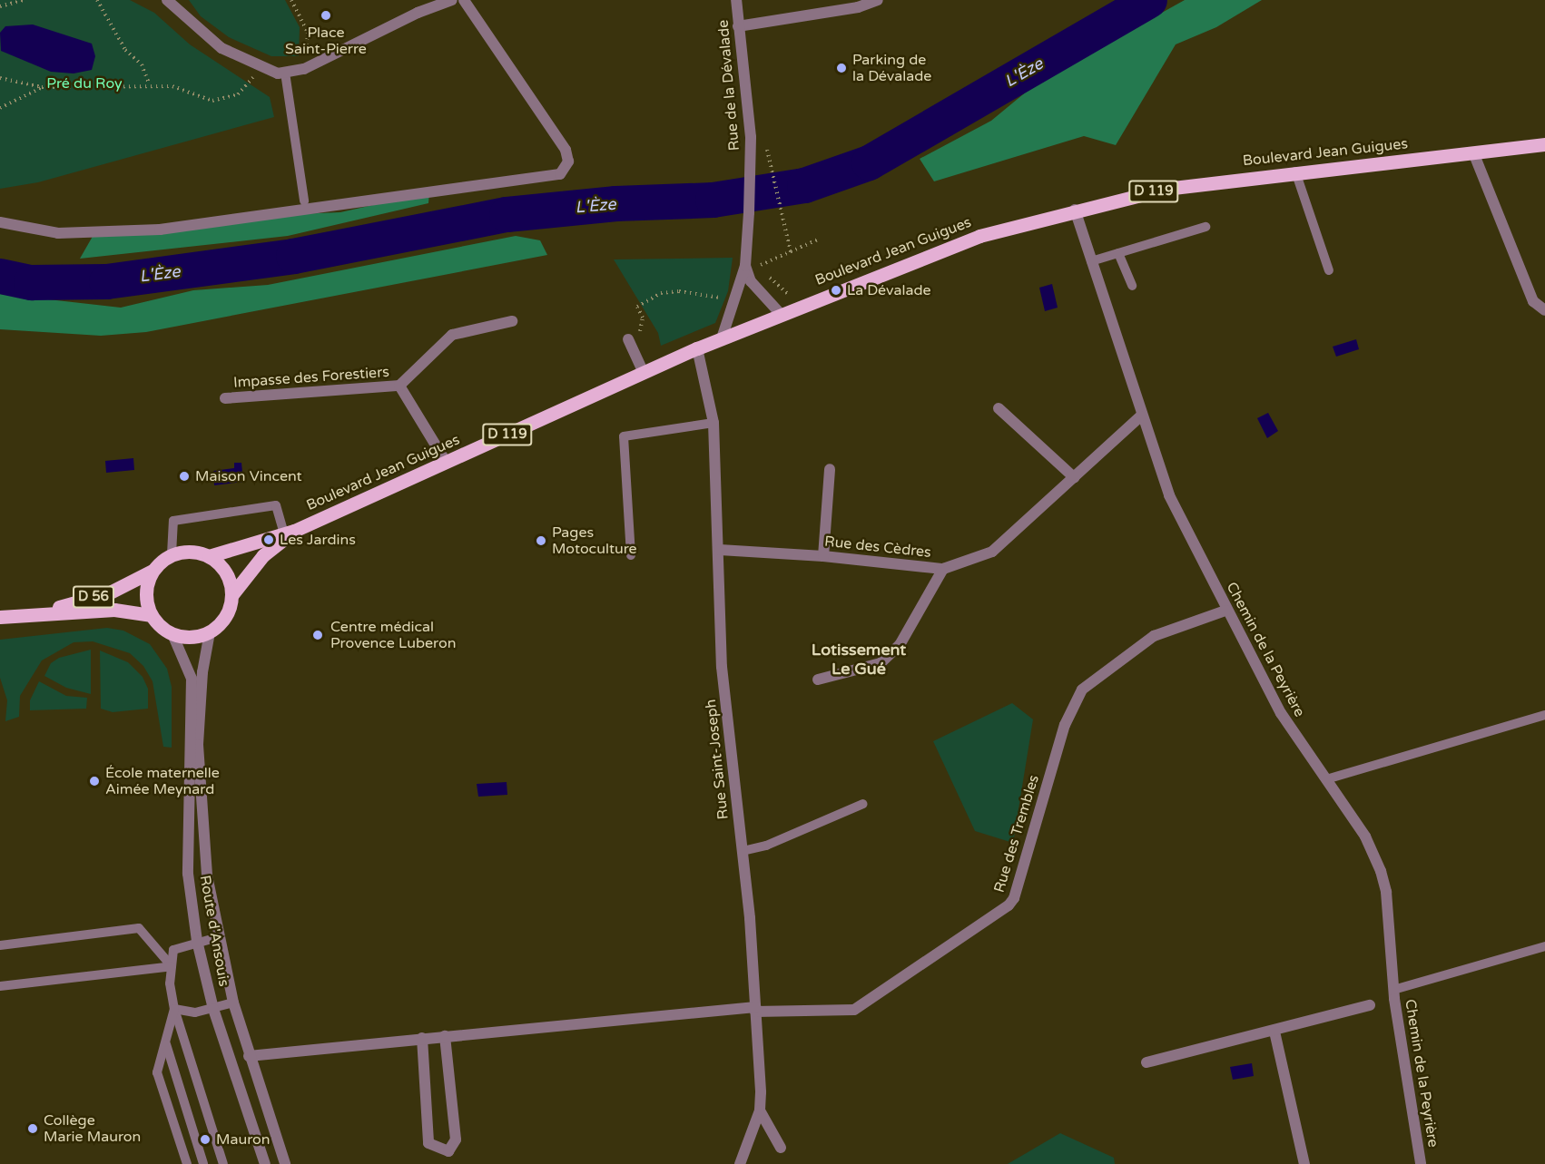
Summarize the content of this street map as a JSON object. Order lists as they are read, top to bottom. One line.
{"streets":{"main road":["Boulevard Jean Guigues","D 119","D 56"],"street":["Rue de la Dévalade","Impasse des Forestiers","Rue des Cèdres","Chemin de la Peyrière","Rue Saint-Joseph","Rue des Trembles","Route d'Ansouis"]},"crossings":[["Rue de la Dévalade","Boulevard Jean Guigues"],["Boulevard Jean Guigues","Impasse des Forestiers"],["Boulevard Jean Guigues","D 56"],["Boulevard Jean Guigues","Chemin de la Peyrière"],["Boulevard Jean Guigues","Rue Saint-Joseph"],["Boulevard Jean Guigues","Route d'Ansouis"],["Rue des Cèdres","Chemin de la Peyrière"],["Rue des Cèdres","Rue Saint-Joseph"],["D 56","Route d'Ansouis"],["Chemin de la Peyrière","Rue des Trembles"],["Rue Saint-Joseph","Rue des Trembles"],["Rue des Trembles","Route d'Ansouis"]],"districts":["Lotissement Le Gué"],"water":["L'Èze"],"parks":["Pré du Roy"],"places":["Place Saint-Pierre","Parking de la Dévalade","La Dévalade","Maison Vincent","Les Jardins","Pages Motoculture","Centre médical Provence Luberon","École maternelle Aimée Meynard","Collège Marie Mauron","Mauron"]}
